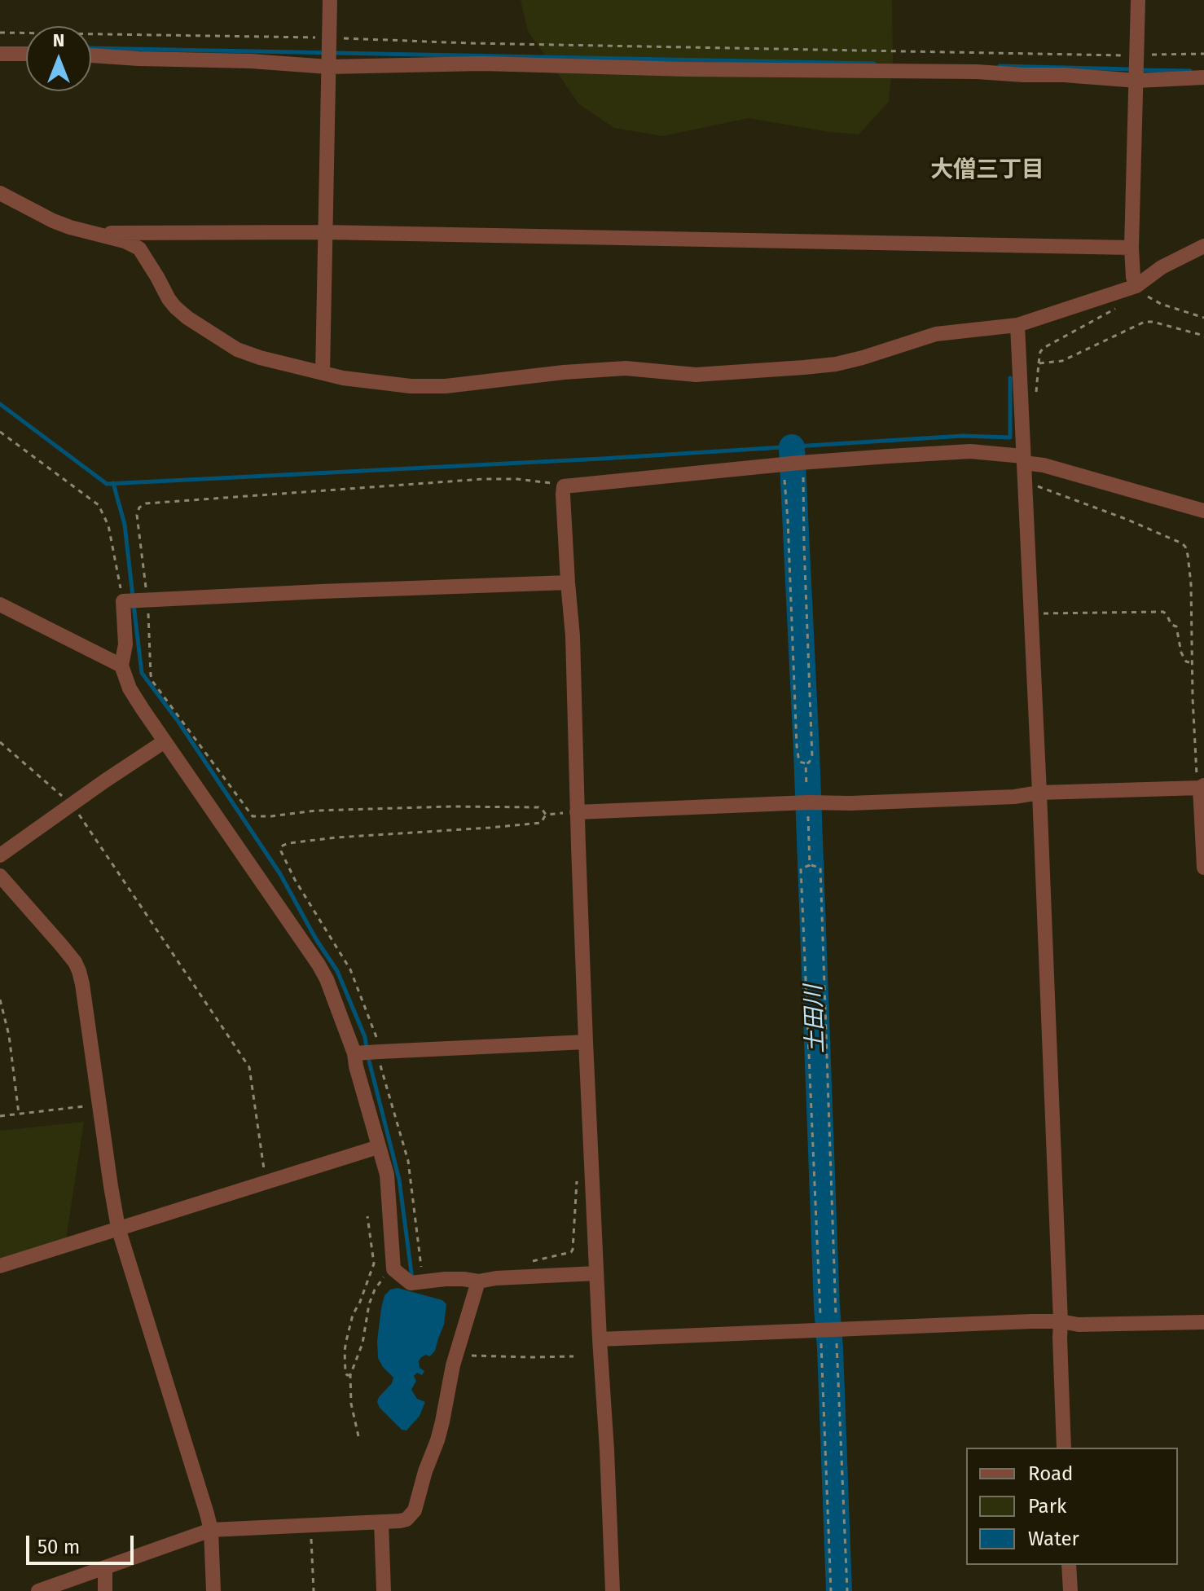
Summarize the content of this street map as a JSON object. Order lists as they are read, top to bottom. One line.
{"districts":["大僧三丁目"],"water":["土田川"],"legend":["Road","Park","Water"],"scale_bar":"50 m","north":"top"}
